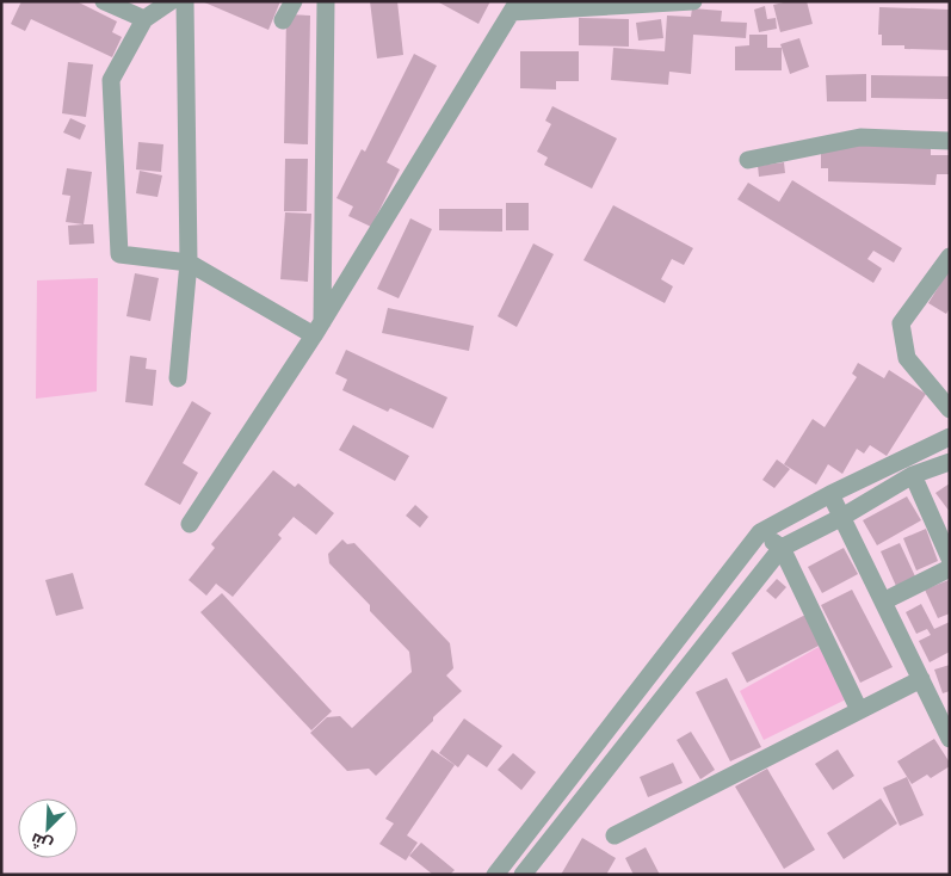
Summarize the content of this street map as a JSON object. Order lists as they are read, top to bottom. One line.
{"north":"bottom left"}
